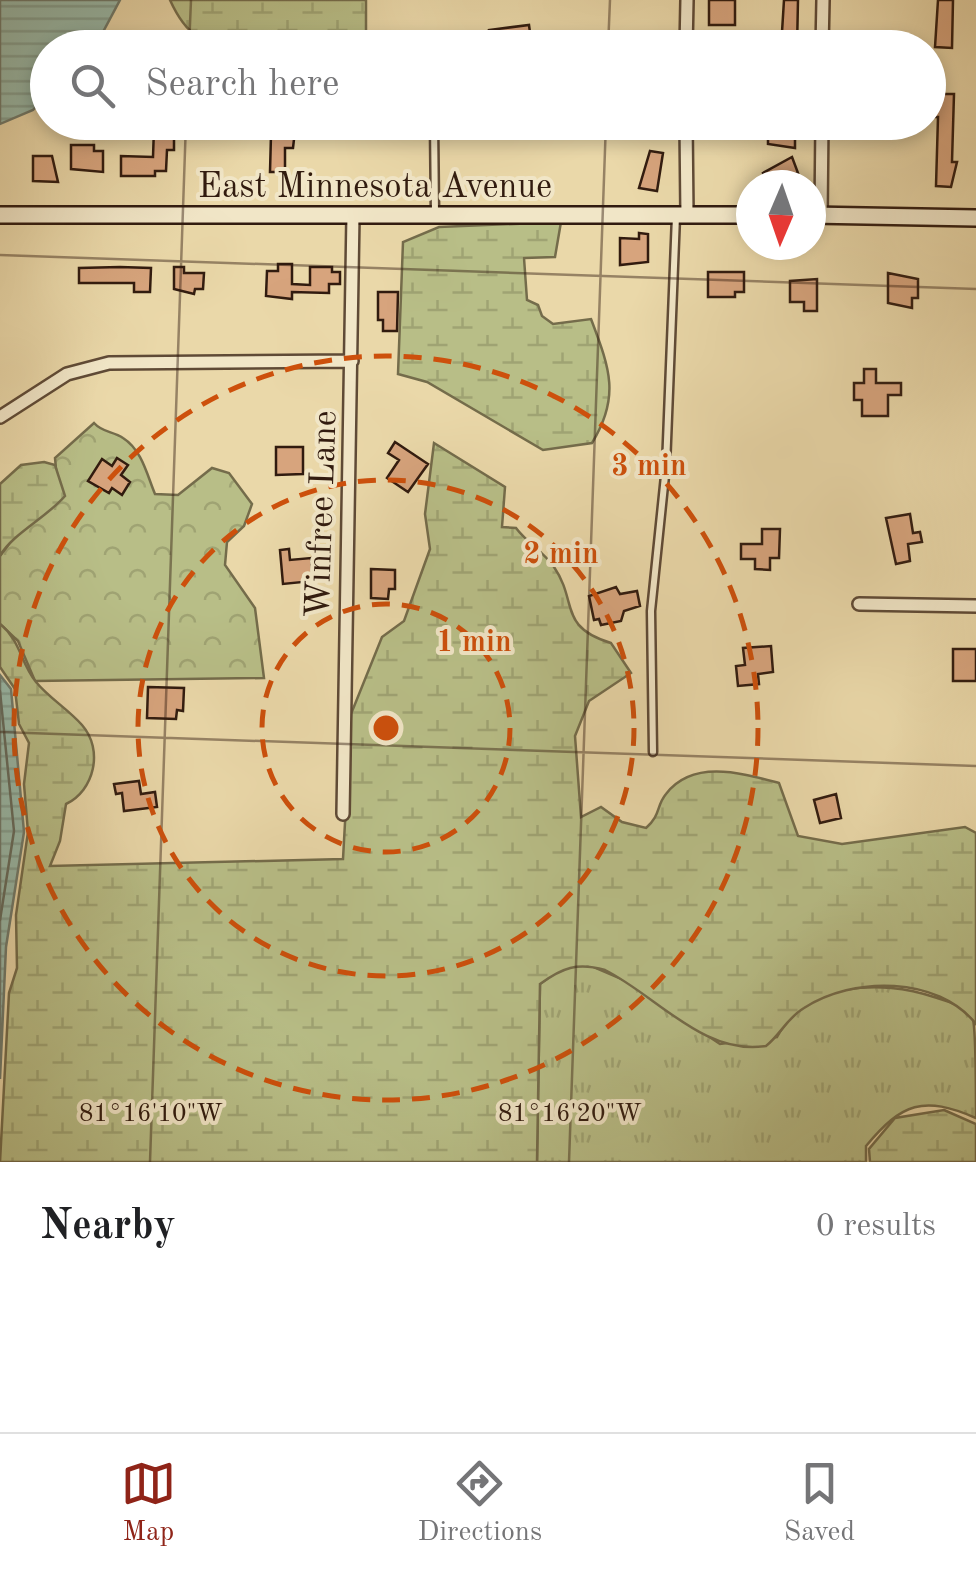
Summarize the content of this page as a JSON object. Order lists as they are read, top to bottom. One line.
{"streets":{"street":["East Minnesota Avenue","Winfree Lane"]},"crossings":[["East Minnesota Avenue","Winfree Lane"]],"north":"bottom","page":{"search":"Search here","heading":["Nearby","0 results"],"nav":["Map","Directions","Saved"]},"coordinates":["81°16'10\"W","81°16'20\"W"],"rings":["3 min","2 min","1 min"]}
